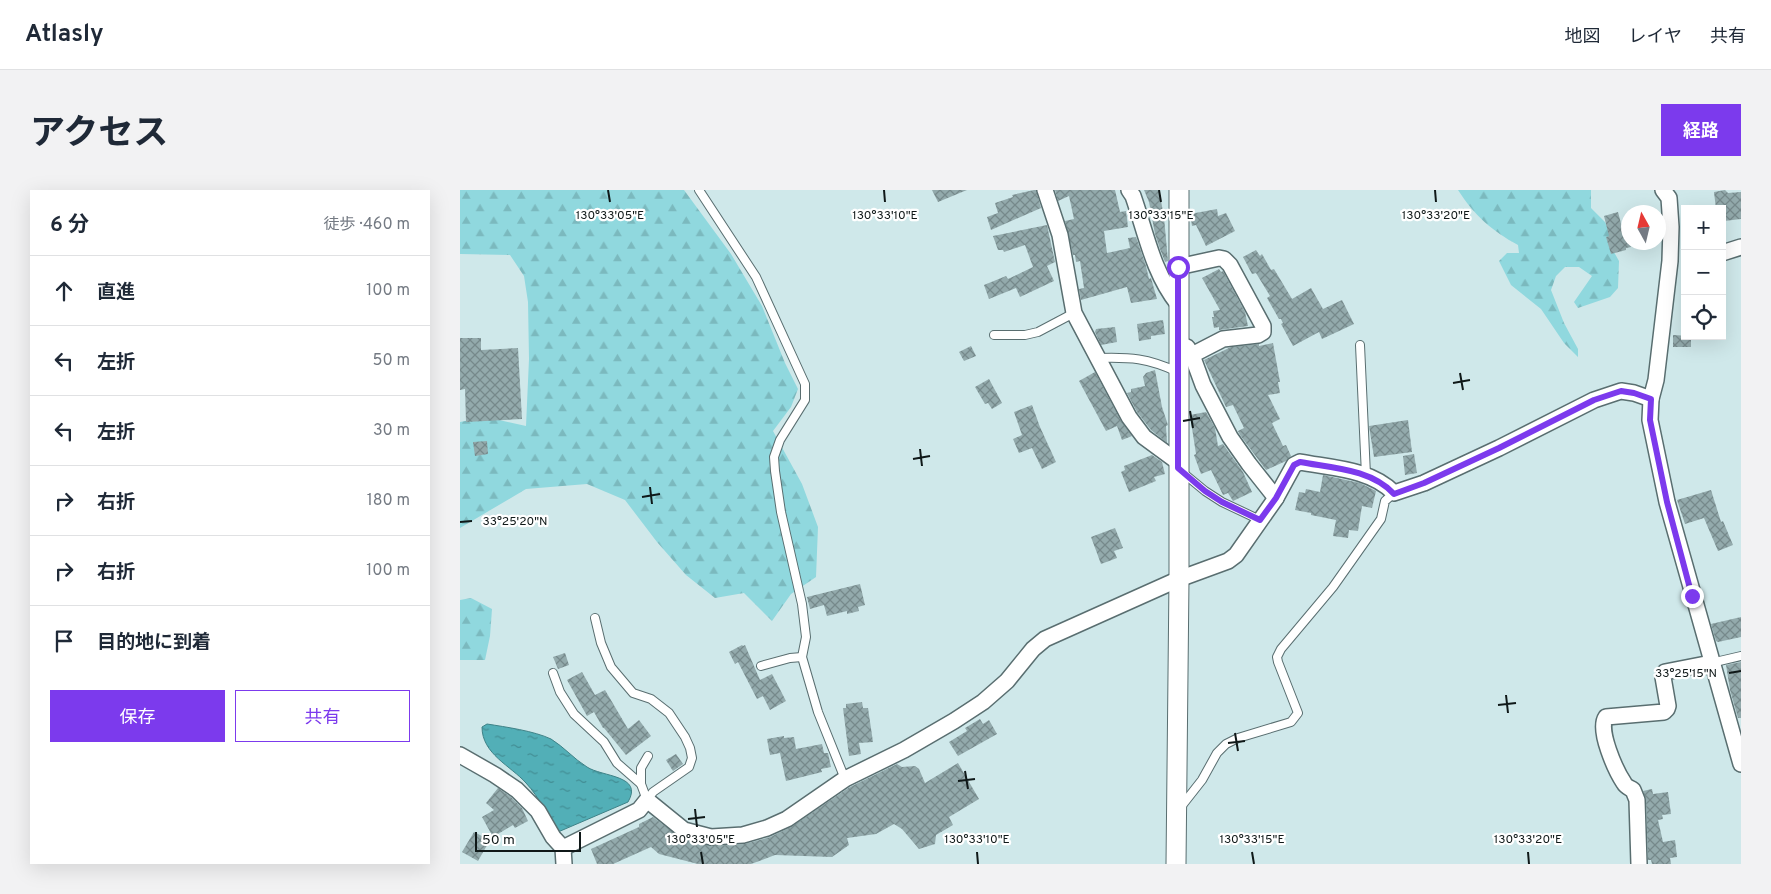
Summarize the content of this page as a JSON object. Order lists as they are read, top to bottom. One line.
{"scale_bar":"50 m","north":"top","page":{"header":"Atlasly","nav":["地図","レイヤ","共有"],"title":"アクセス","buttons":["経路",["保存","共有"]],"heading":["6 分","徒歩 · 460 m"],"map_buttons":["+","−"],"list":[["直進","100 m"],["左折","50 m"],["左折","30 m"],["右折","180 m"],["右折","100 m"],"目的地に到着"],"scale":"50 m"},"coordinates":["130°33'05\"E","130°33'10\"E","130°33'15\"E","130°33'20\"E","33°25'20\"N","33°25'15\"N"]}
